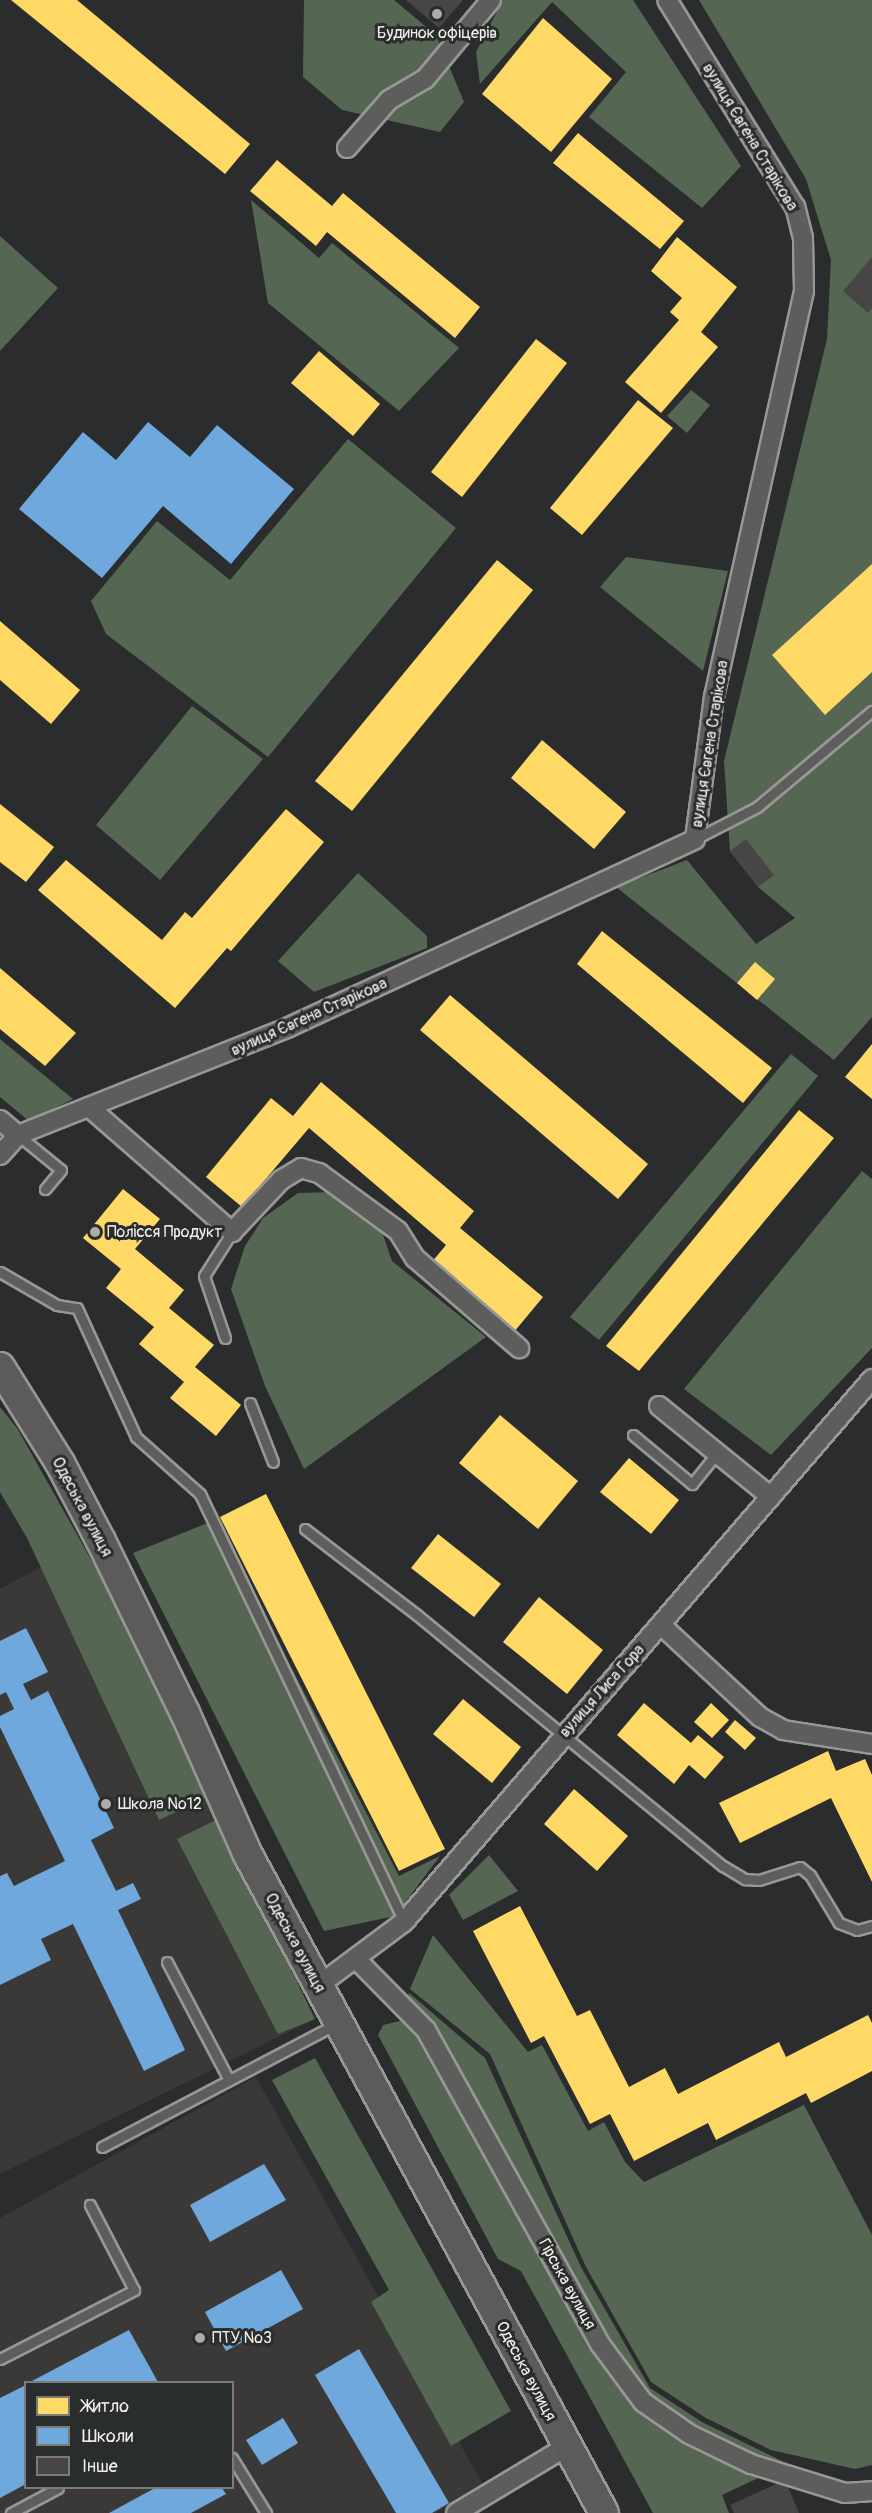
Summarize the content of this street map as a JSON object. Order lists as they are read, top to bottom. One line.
{"streets":{"main road":["Одеська вулиця"],"street":["вулиця Євгена Старікова","вулиця Лиса Гора","Гірська вулиця"]},"crossings":[["Одеська вулиця","вулиця Лиса Гора"],["вулиця Лиса Гора","Гірська вулиця"]],"places":["Будинок офіцерів","Полісся Продукт","Школа №12","ПТУ №3"],"legend":["Житло","Школи","Інше"]}
